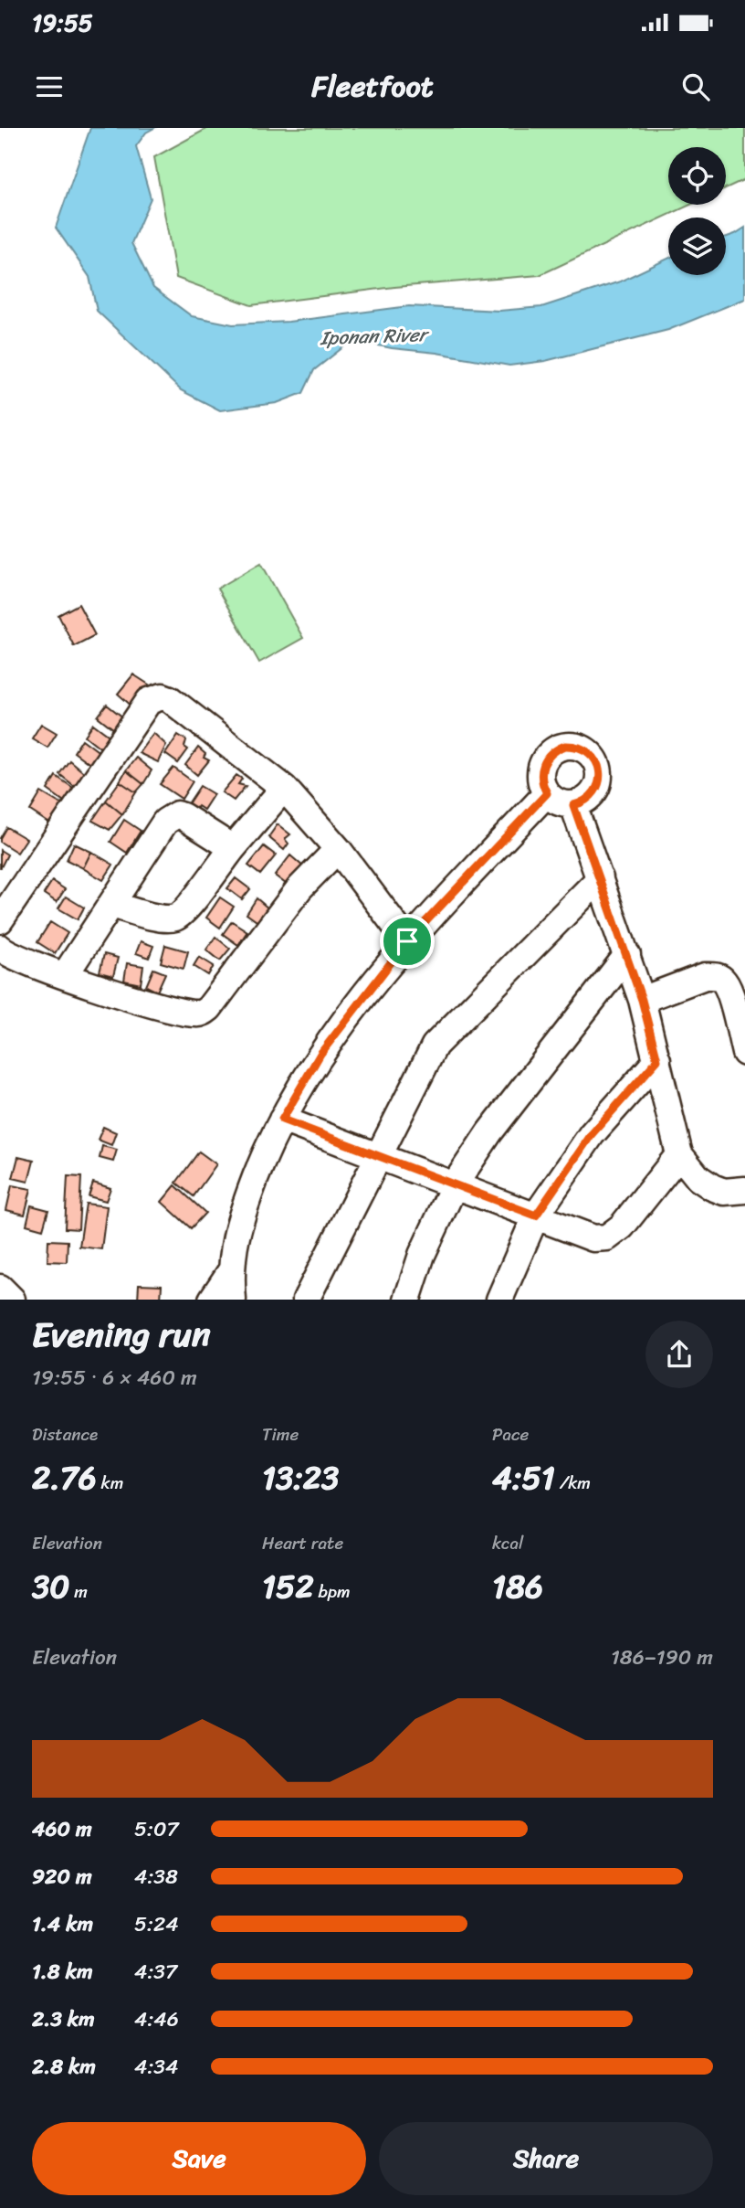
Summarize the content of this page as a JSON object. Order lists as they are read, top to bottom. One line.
{"water":["Iponan River"],"page":{"status":"19:55","header":"Fleetfoot","heading":["Evening run","19:55 · 6 × 460 m"],"stats":[["Distance","2.76 km"],["Time","13:23"],["Pace","4:51 /km"],["Elevation","30 m"],["Heart rate","152 bpm"],["kcal","186"]],"chart":["Elevation","186–190 m"],"list":[{"name":"460 m","note":"5:07"},{"name":"920 m","note":"4:38"},{"name":"1.4 km","note":"5:24"},{"name":"1.8 km","note":"4:37"},{"name":"2.3 km","note":"4:46"},{"name":"2.8 km","note":"4:34"}],"buttons":["Save","Share"]}}
